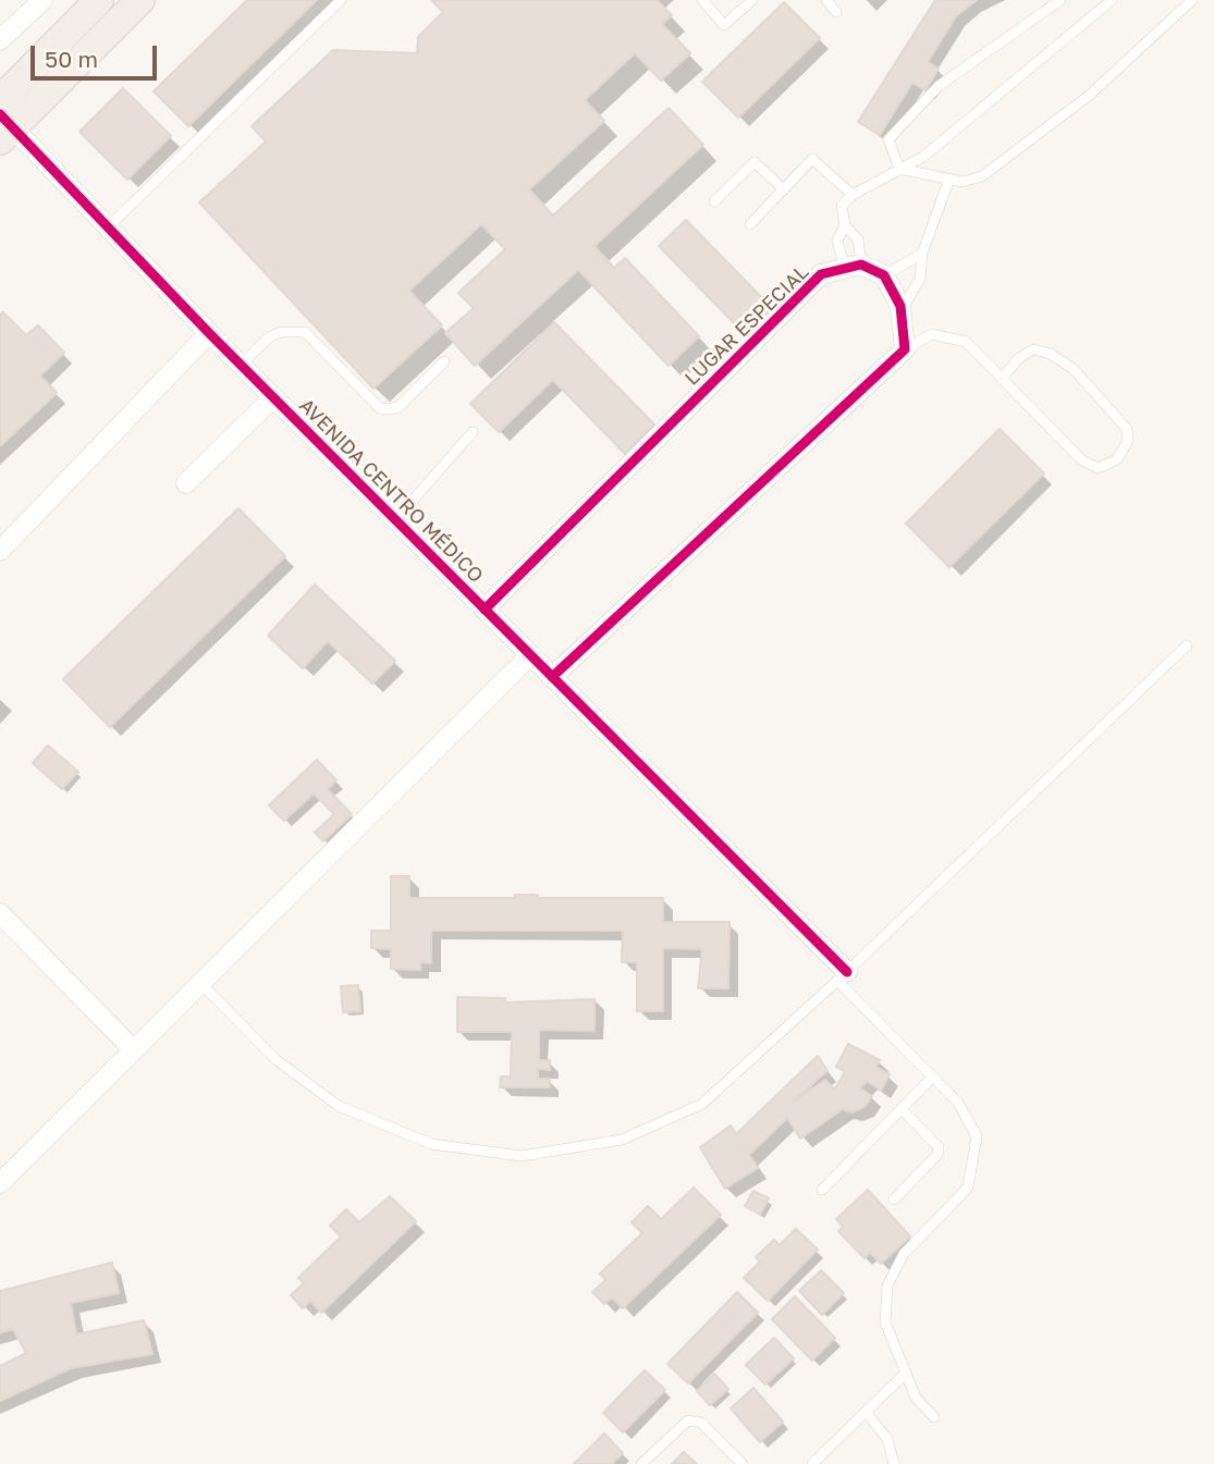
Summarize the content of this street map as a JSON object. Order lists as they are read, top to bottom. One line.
{"streets":{"street":["LUGAR ESPECIAL","AVENIDA CENTRO MÉDICO"]},"crossings":[["LUGAR ESPECIAL","AVENIDA CENTRO MÉDICO"]],"scale_bar":"50 m"}
